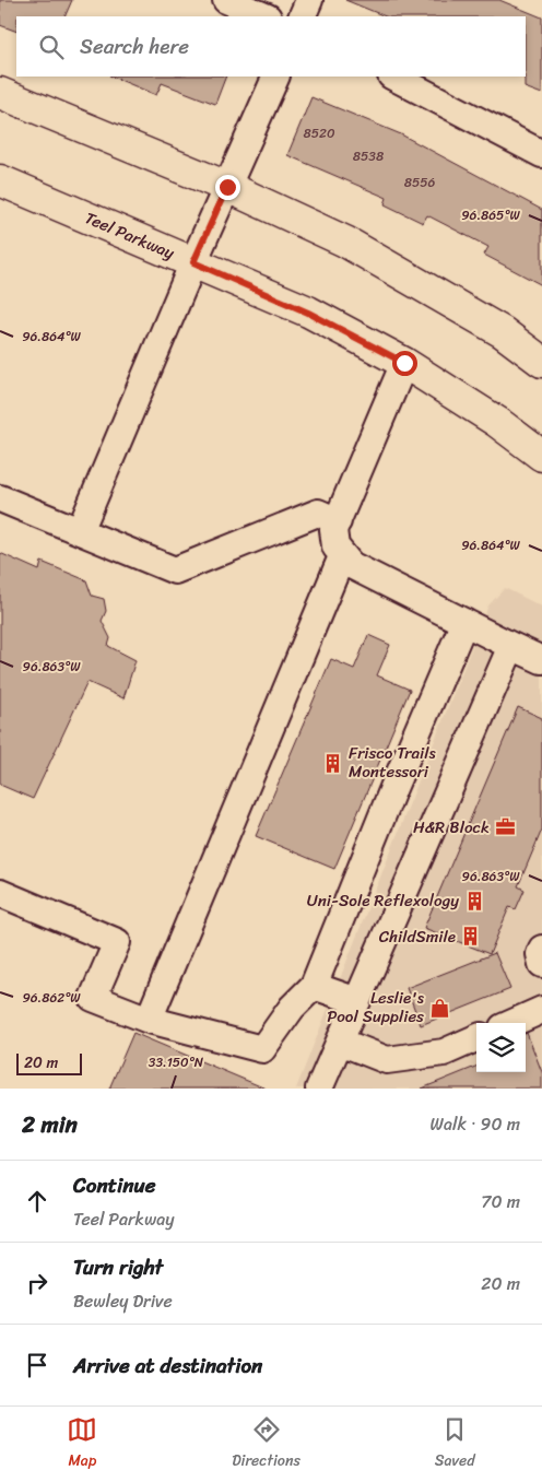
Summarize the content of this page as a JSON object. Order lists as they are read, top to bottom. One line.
{"streets":{"main road":["Teel Parkway"]},"places":{"building":["Frisco Trails Montessori","Uni-Sole Reflexology","ChildSmile"],"office":["H&R Block"],"shop":["Leslie's Pool Supplies"]},"house_numbers":["8520","8538","8556"],"scale_bar":"20 m","page":{"search":"Search here","scale":"20 m","heading":["2 min","Walk · 90 m"],"list":[["Continue","Teel Parkway","70 m"],["Turn right","Bewley Drive","20 m"],"Arrive at destination"],"nav":["Map","Directions","Saved"]},"coordinates":["96.865°W","96.864°W","96.863°W","96.862°W","33.150°N"]}
